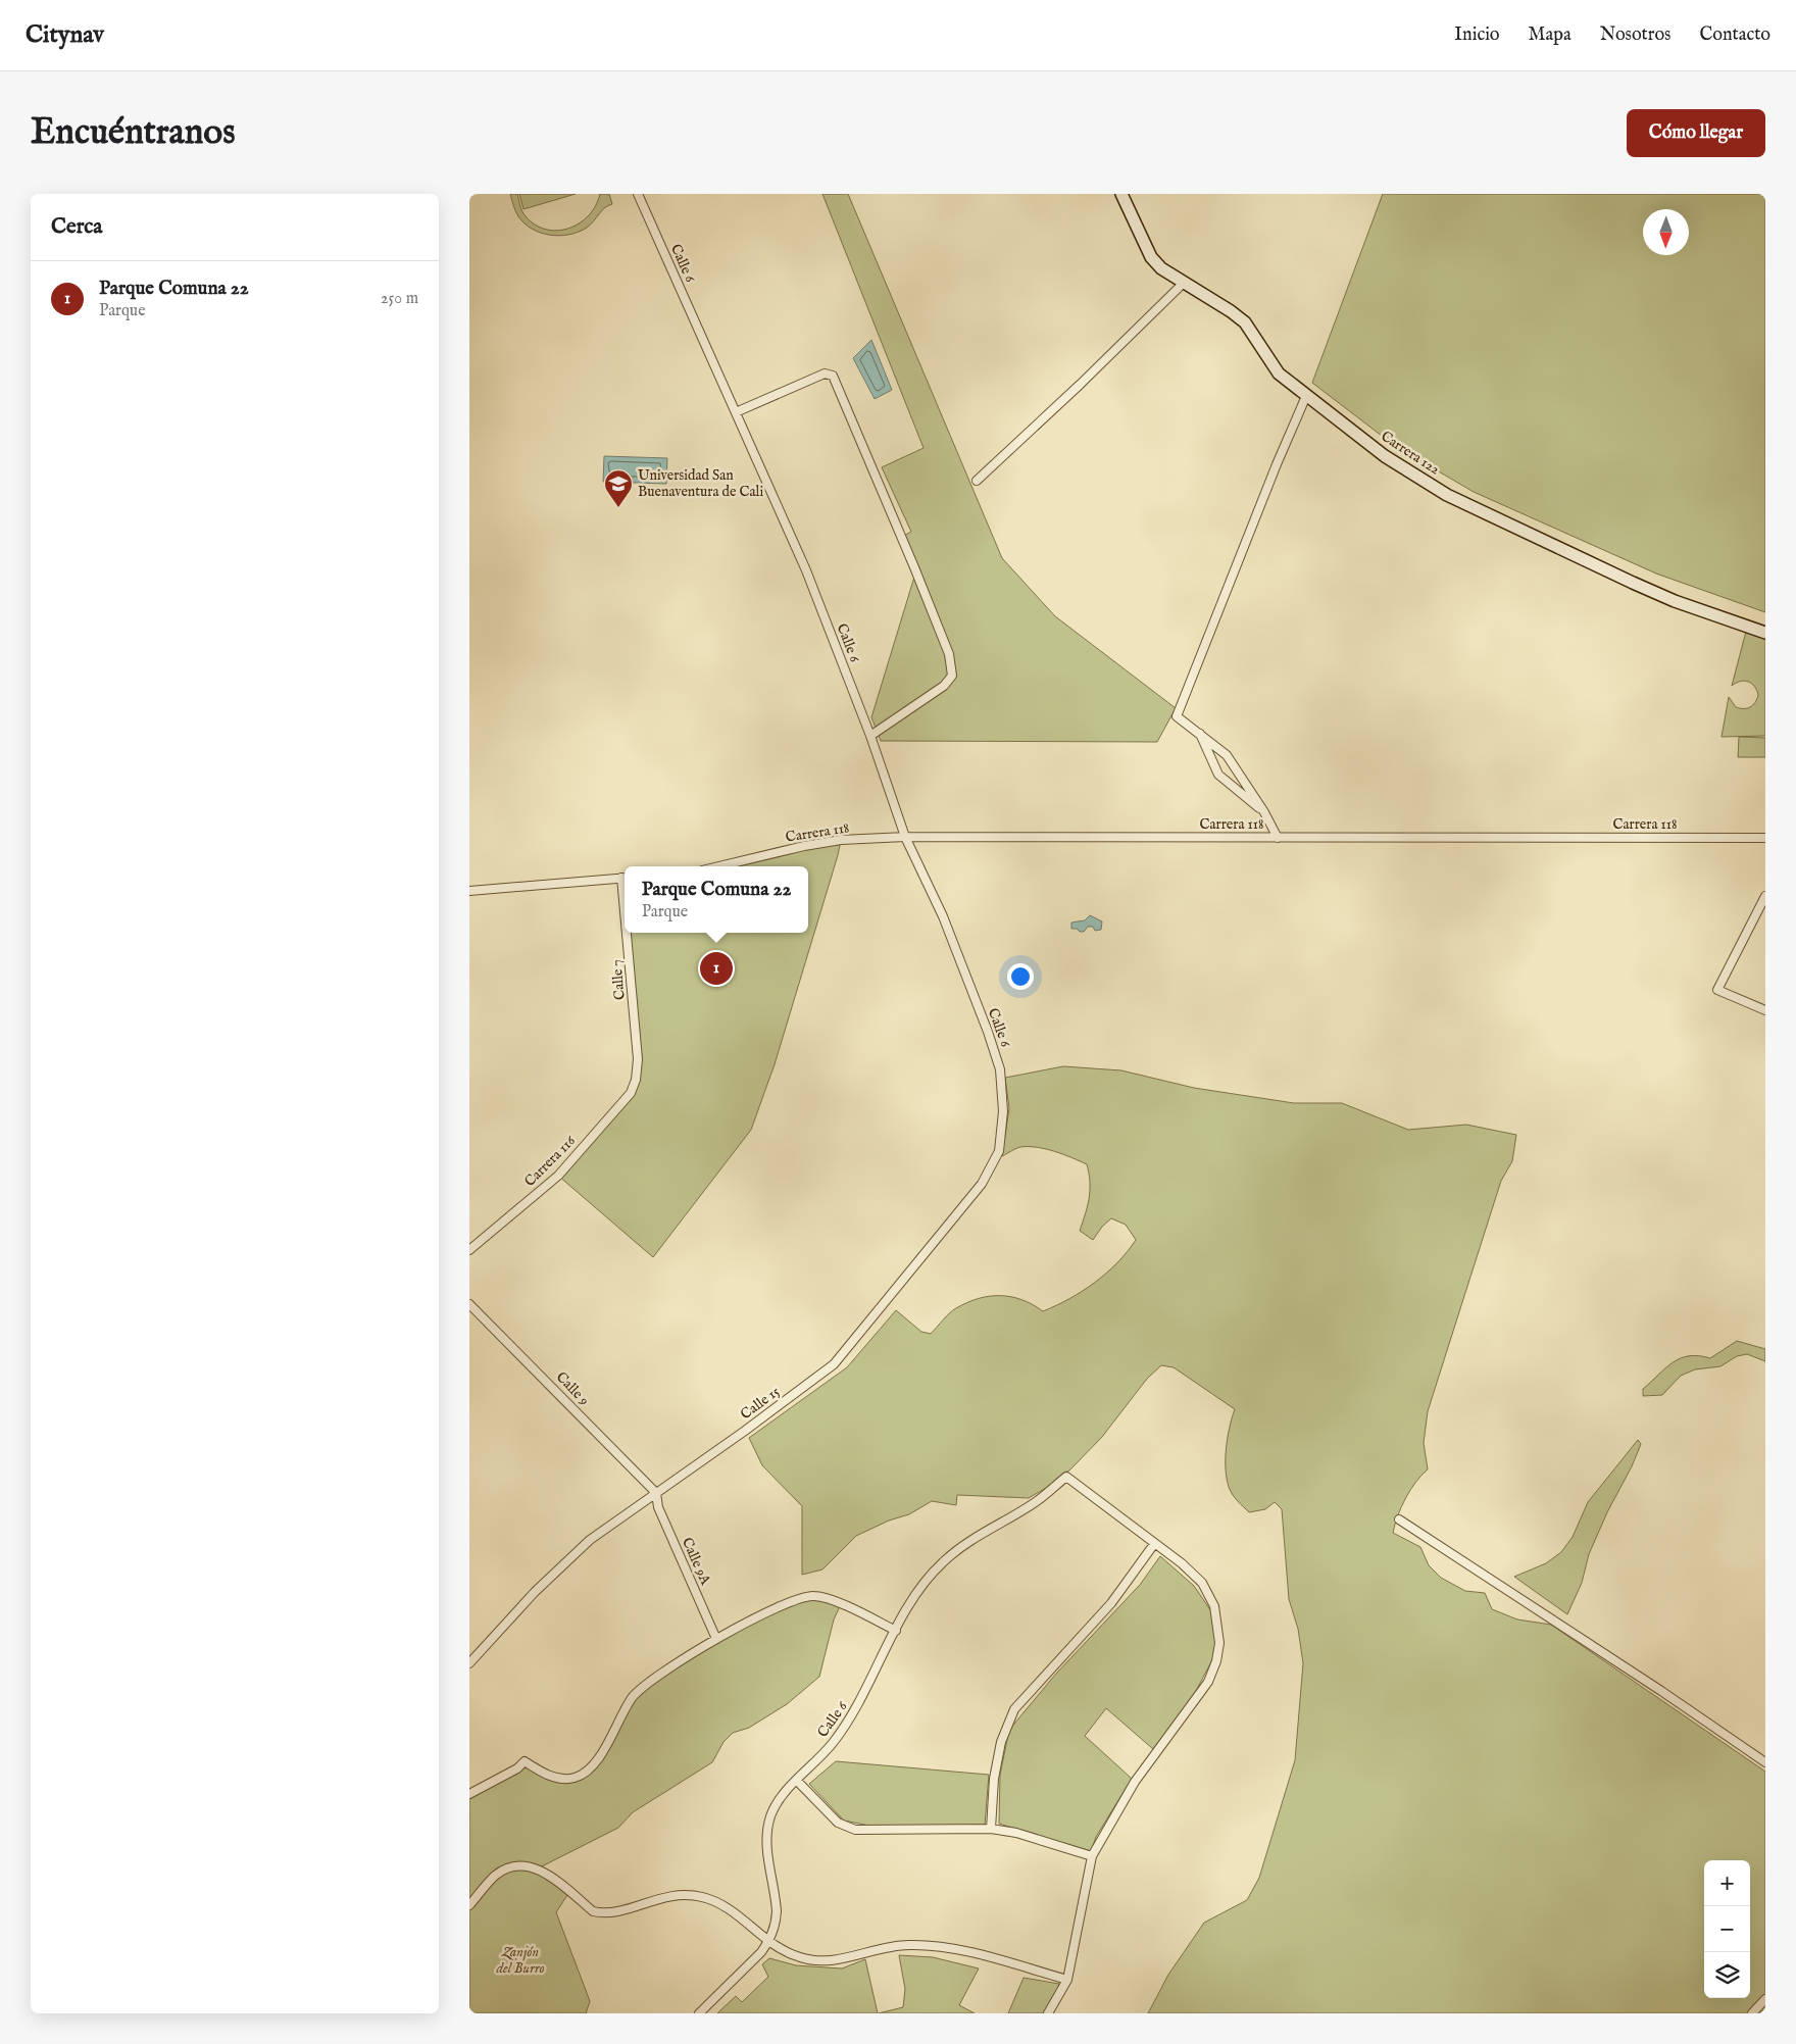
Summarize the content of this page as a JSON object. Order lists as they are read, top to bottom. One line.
{"streets":{"street":["Calle 6","Carrera 122","Carrera 118","Calle 7","Carrera 116","Calle 9","Calle 15","Calle 9A"]},"crossings":[["Calle 6","Carrera 118"],["Calle 6","Calle 15"],["Calle 7","Carrera 116"],["Calle 9","Calle 15"],["Calle 9","Calle 9A"],["Calle 15","Calle 9A"]],"parks":["Zanjón del Burro"],"places":{"school or university":["Universidad San Buenaventura de Cali"]},"north":"bottom","page":{"header":"Citynav","nav":["Inicio","Mapa","Nosotros","Contacto"],"buttons":"Cómo llegar","title":"Encuéntranos","heading":"Cerca","list":[{"mark":"1","name":"Parque Comuna 22","note":"Parque","value":"250 m"}],"popup":["Parque Comuna 22","Parque"],"pins":"1","map_buttons":["+","−"]}}
